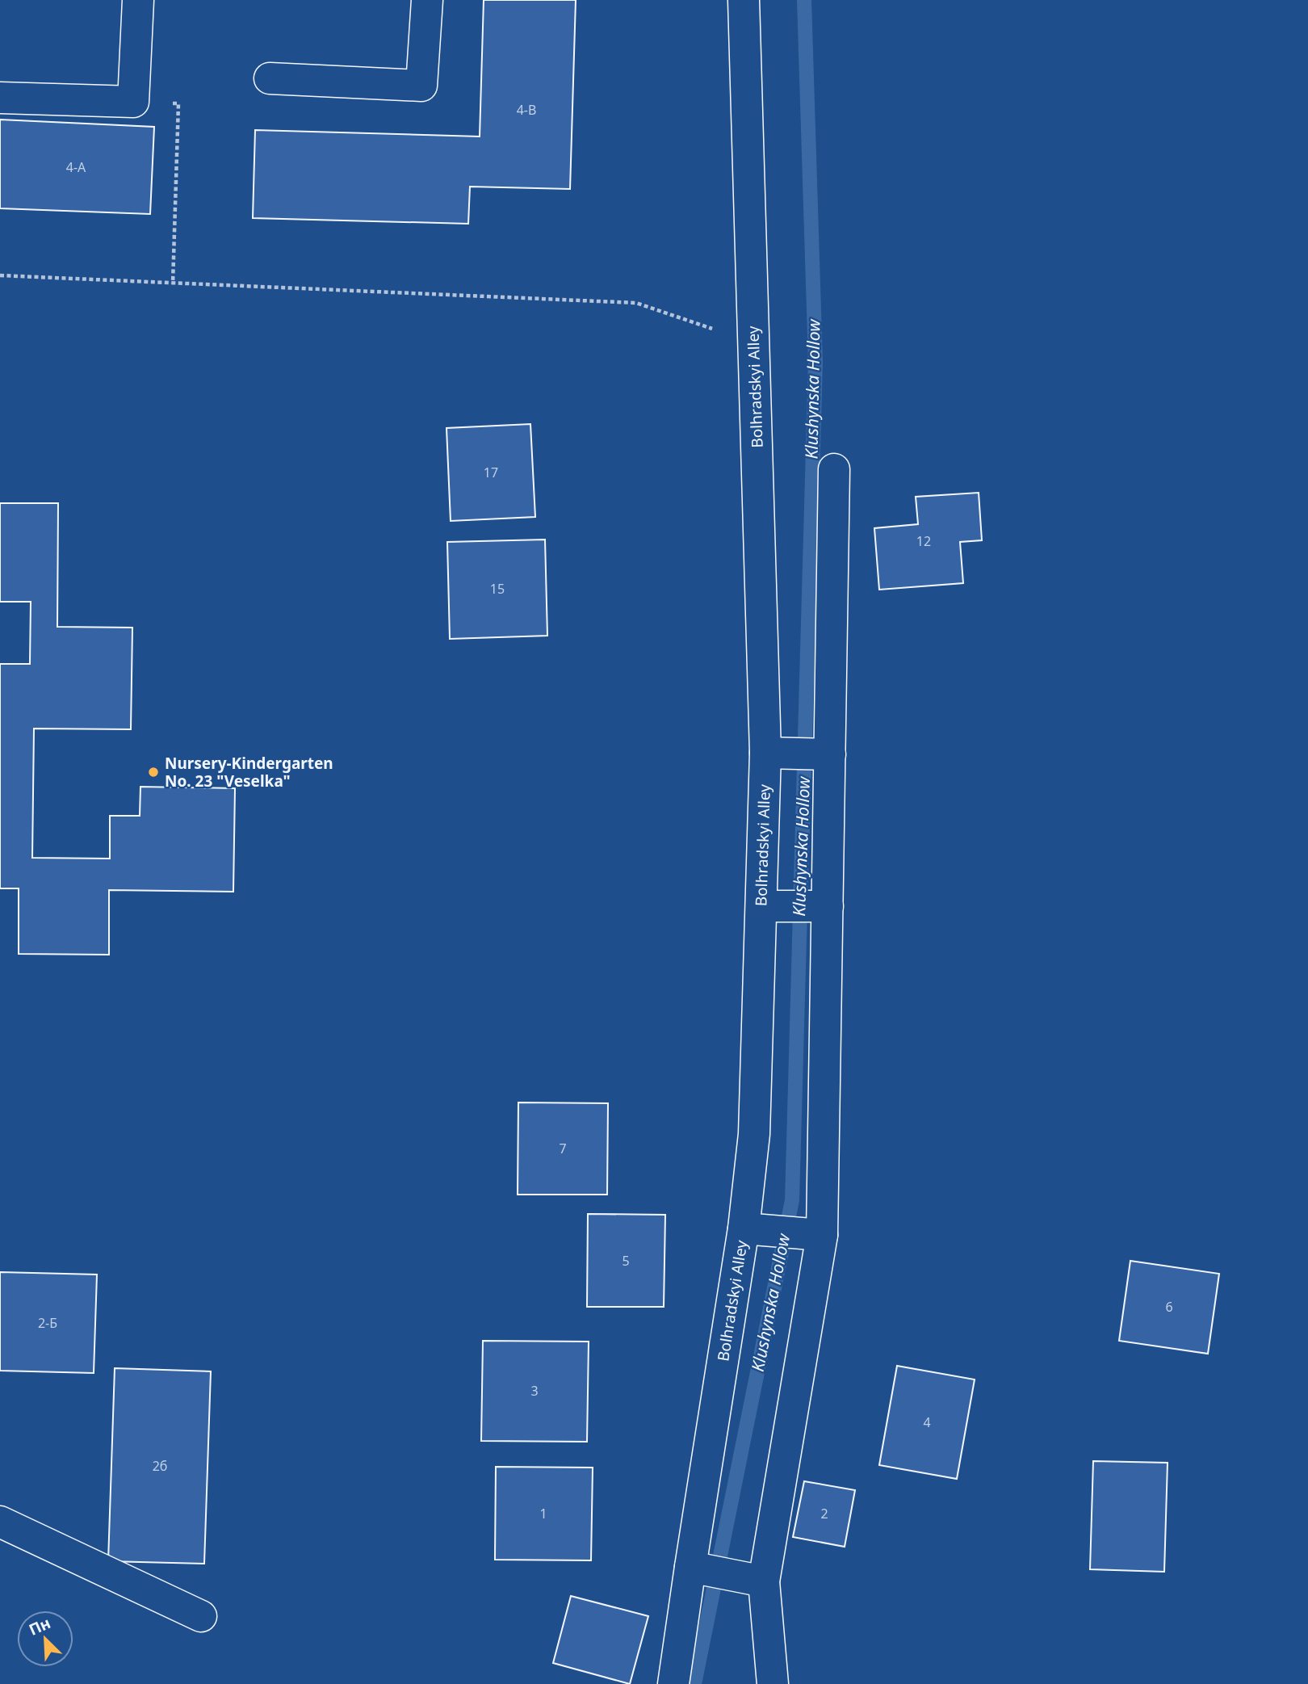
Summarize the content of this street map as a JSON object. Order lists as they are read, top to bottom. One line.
{"streets":{"street":["Bolhradskyi Alley"]},"water":["Klushynska Hollow"],"places":["Nursery-Kindergarten No. 23 \"Veselka\""],"house_numbers":["4-В","4-А","17","12","15","7","5","6","2-Б","3","4","2б","1","2"],"north":"top left"}
